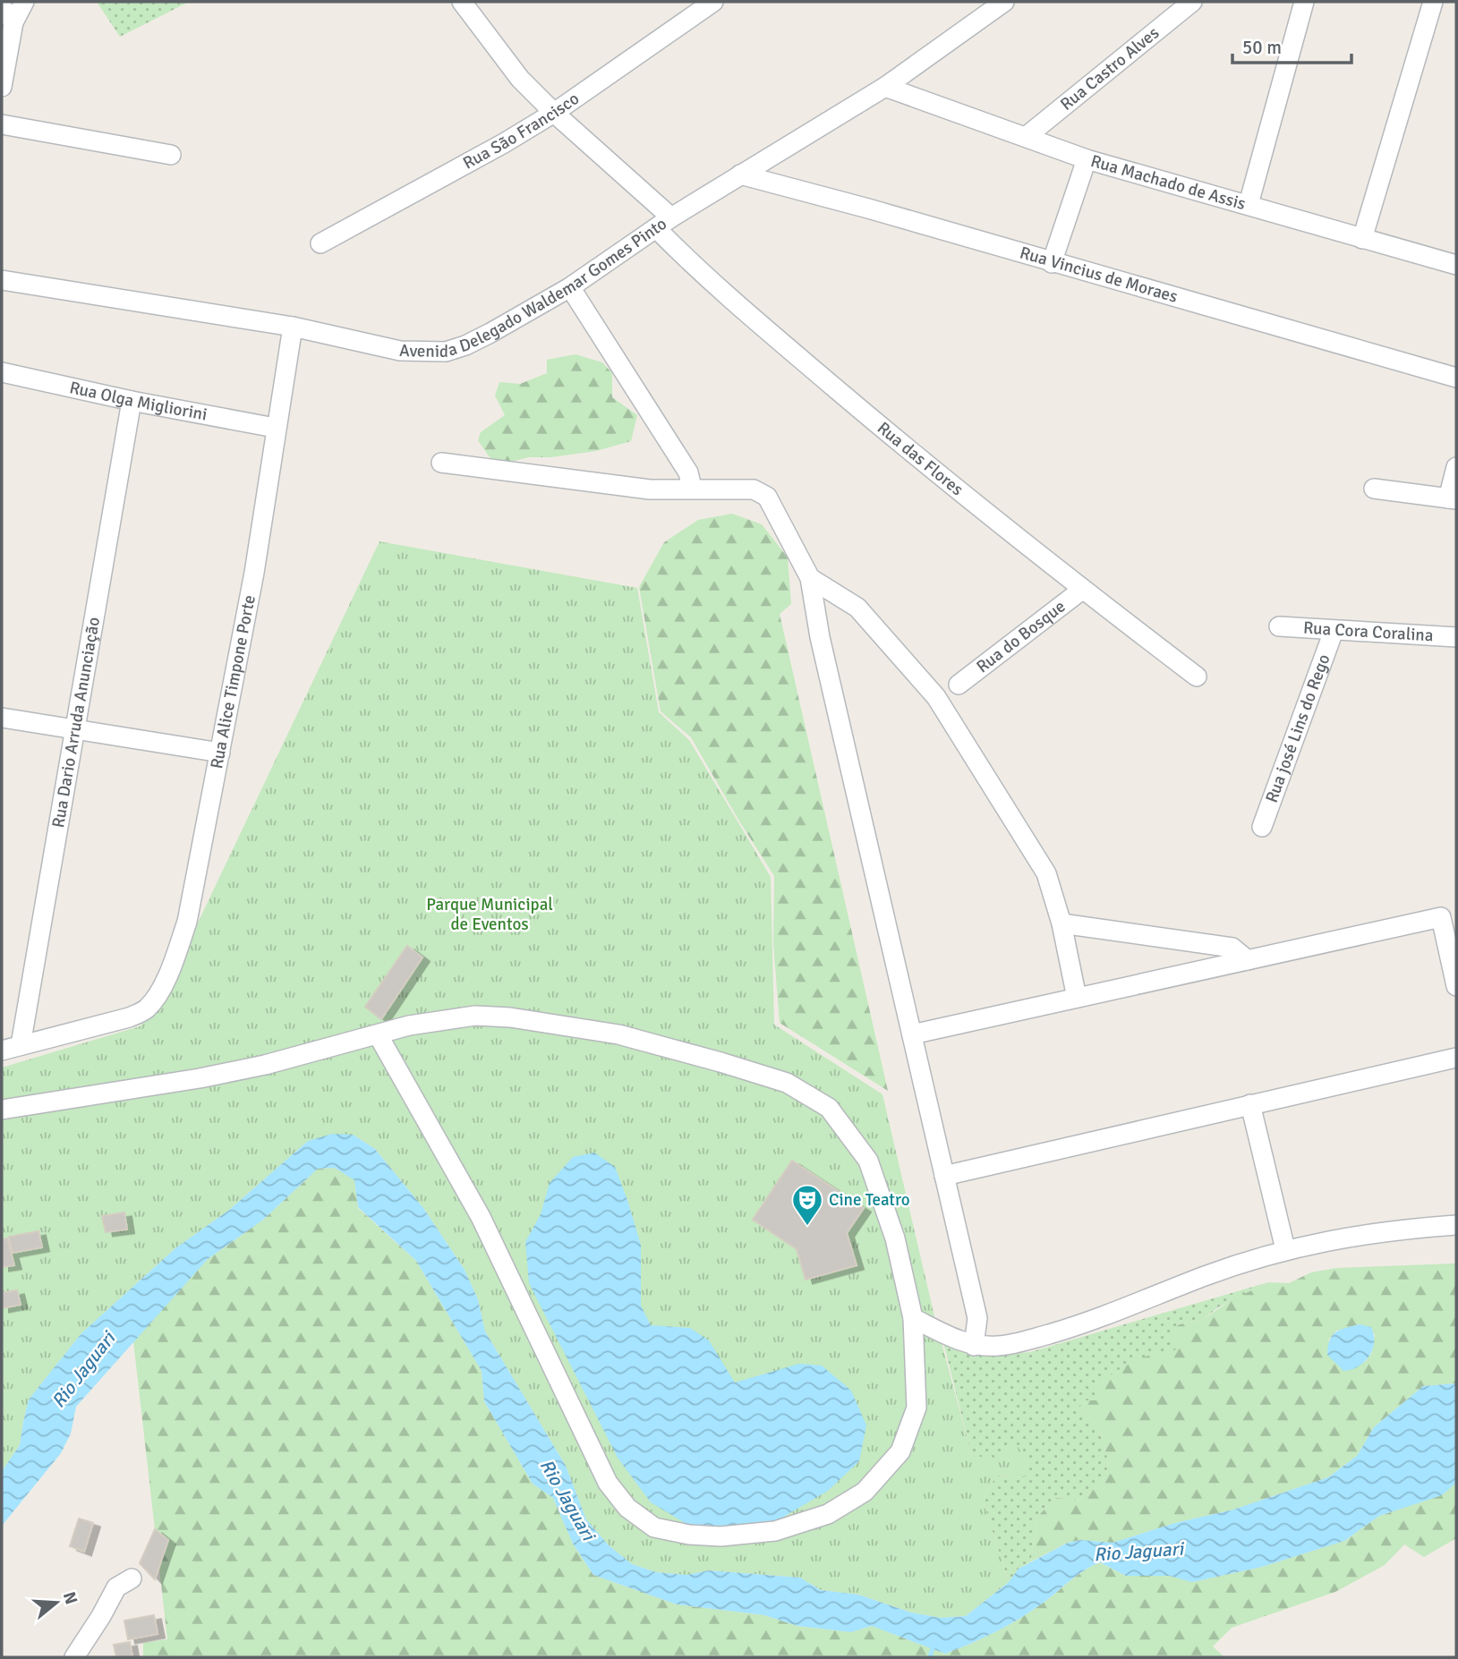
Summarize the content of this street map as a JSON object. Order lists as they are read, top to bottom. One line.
{"streets":{"street":["Rua Castro Alves","Rua São Francisco","Rua Machado de Assis","Rua Vincius de Moraes","Avenida Delegado Waldemar Gomes Pinto","Rua Olga Migliorini","Rua das Flores","Rua Cora Coralina","Rua do Bosque","Rua Alice Timpone Porte","Rua Dario Arruda Anunciação","Rua josé Lins do Rego"]},"crossings":[["Rua Castro Alves","Rua Machado de Assis"],["Rua São Francisco","Rua das Flores"],["Rua Machado de Assis","Avenida Delegado Waldemar Gomes Pinto"],["Rua Vincius de Moraes","Avenida Delegado Waldemar Gomes Pinto"],["Avenida Delegado Waldemar Gomes Pinto","Rua das Flores"],["Avenida Delegado Waldemar Gomes Pinto","Rua Alice Timpone Porte"],["Rua Olga Migliorini","Rua Alice Timpone Porte"],["Rua Olga Migliorini","Rua Dario Arruda Anunciação"],["Rua das Flores","Rua do Bosque"],["Rua Cora Coralina","Rua josé Lins do Rego"],["Rua Alice Timpone Porte","Rua Dario Arruda Anunciação"]],"water":["Rio Jaguari"],"parks":["Parque Municipal de Eventos"],"places":{"theatre":["Cine Teatro"]},"scale_bar":"50 m","north":"right"}
